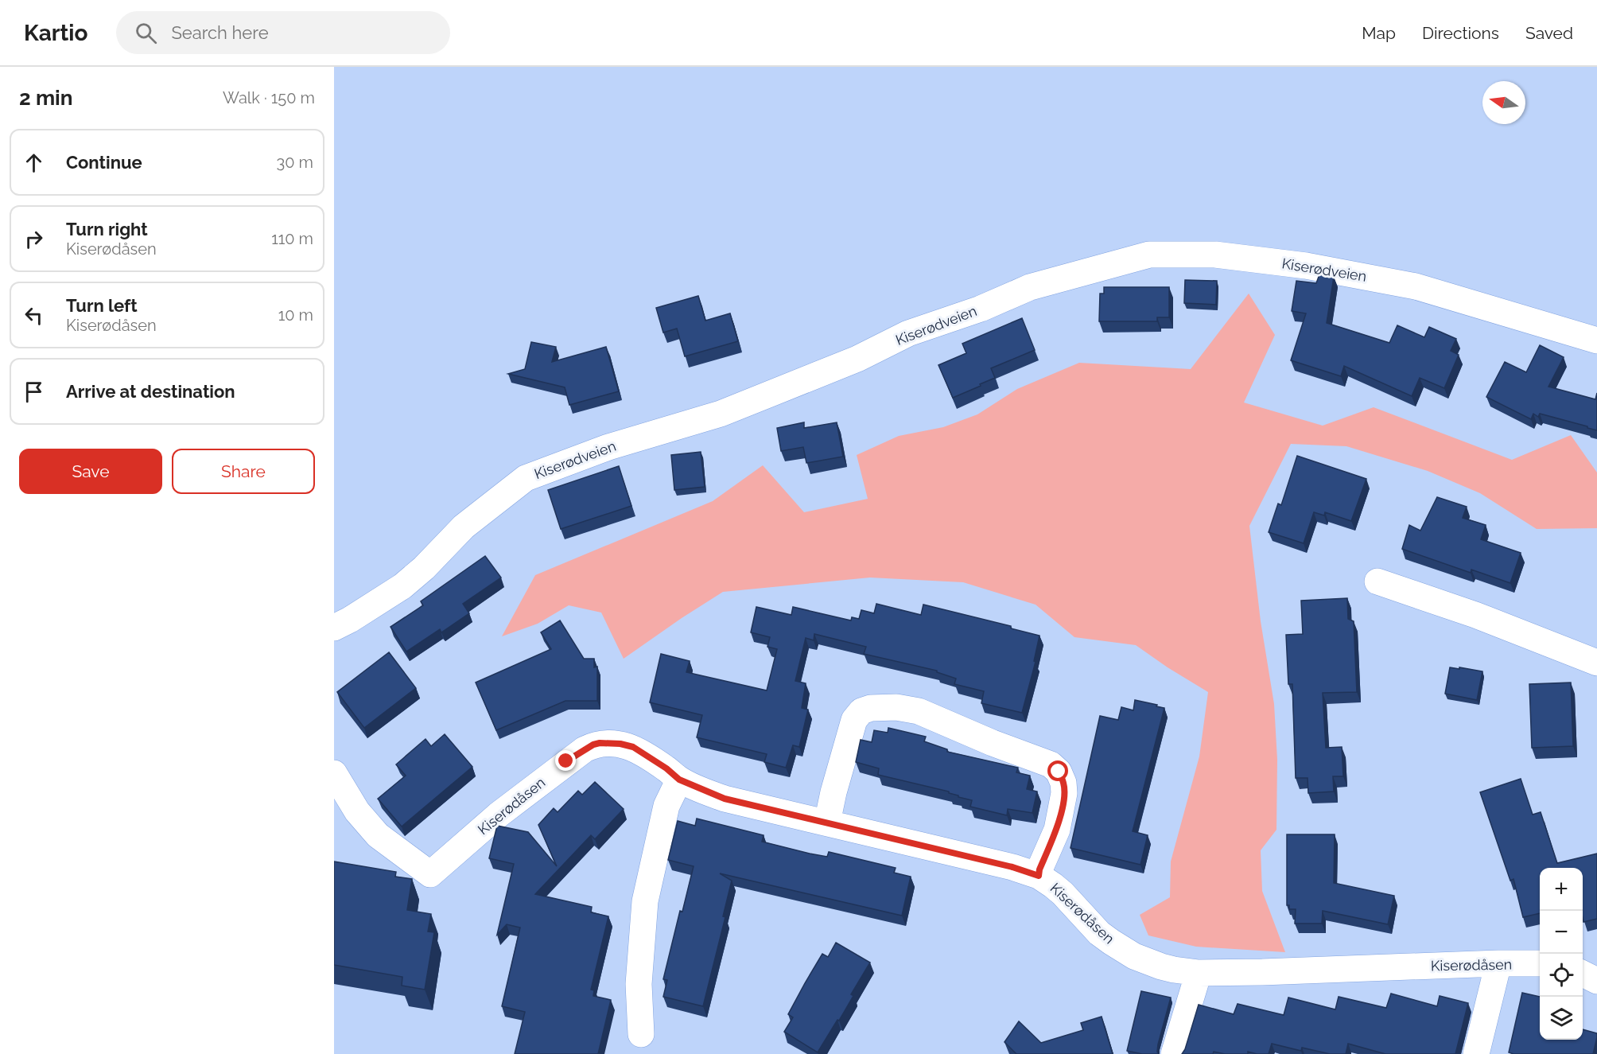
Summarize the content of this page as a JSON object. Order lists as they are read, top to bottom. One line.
{"streets":{"street":["Kiserødveien","Kiserødåsen"]},"north":"left","page":{"header":"Kartio","search":"Search here","nav":["Map","Directions","Saved"],"heading":["2 min","Walk · 150 m"],"list":[["Continue","30 m"],["Turn right","Kiserødåsen","110 m"],["Turn left","Kiserødåsen","10 m"],"Arrive at destination"],"buttons":["Save","Share"],"map_buttons":["+","−"]}}
